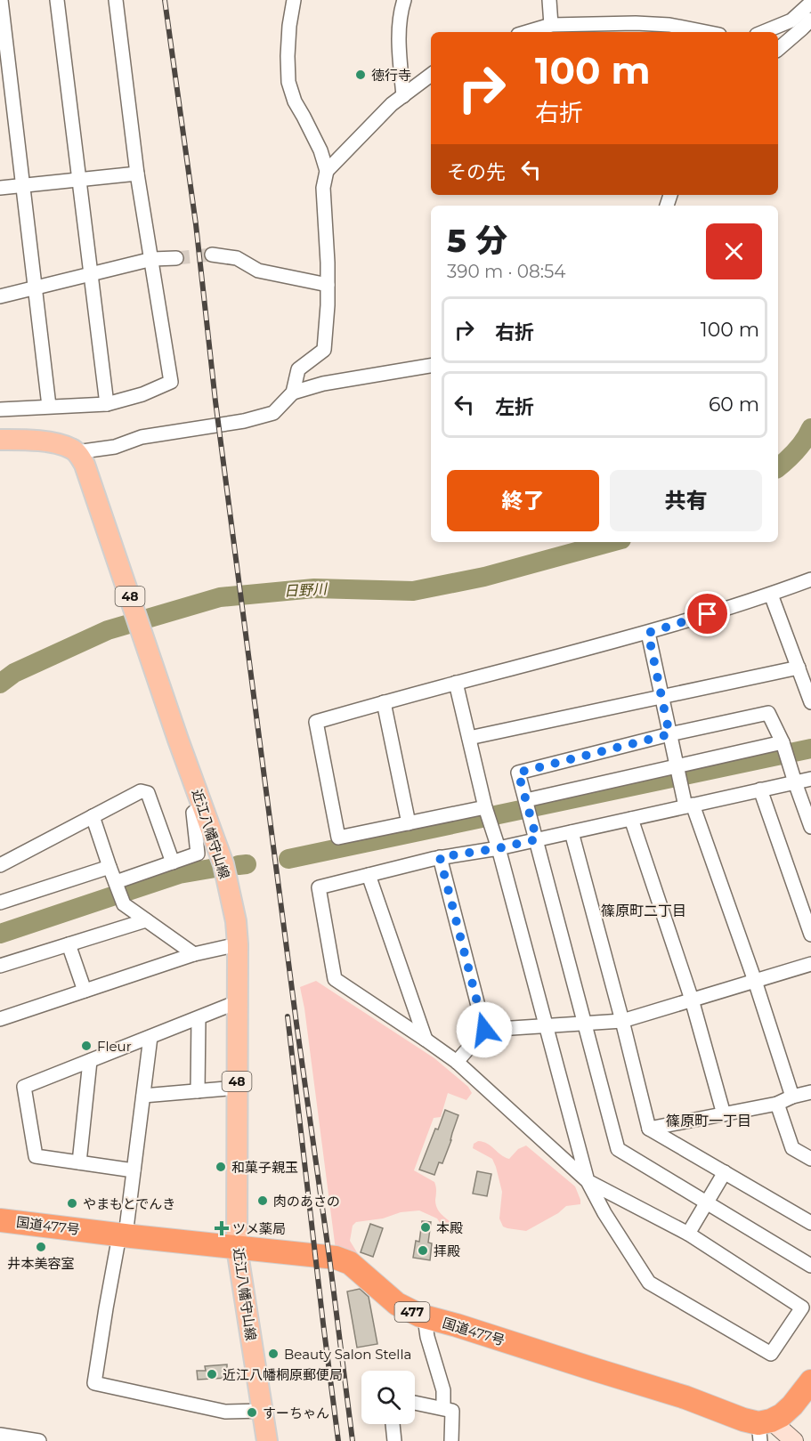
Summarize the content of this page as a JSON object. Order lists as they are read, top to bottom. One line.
{"streets":{"highway":["国道477号","477"],"main road":["48","近江八幡守山線"]},"crossings":[["近江八幡守山線","国道477号"]],"districts":["篠原町二丁目","篠原町一丁目"],"water":["日野川"],"places":{"other":["徳行寺","Fleur","和菓子親玉","肉のあさの","やまもとでんき","本殿","井本美容室","拝殿","Beauty Salon Stella","近江八幡桐原郵便局","すーちゃん"],"health":["ツメ薬局"]},"page":{"turn":["100 m","右折"],"then":"その先","heading":["5 分","390 m · 08:54"],"list":[{"name":"右折","value":"100 m"},{"name":"左折","value":"60 m"}],"buttons":["終了","共有"]}}
